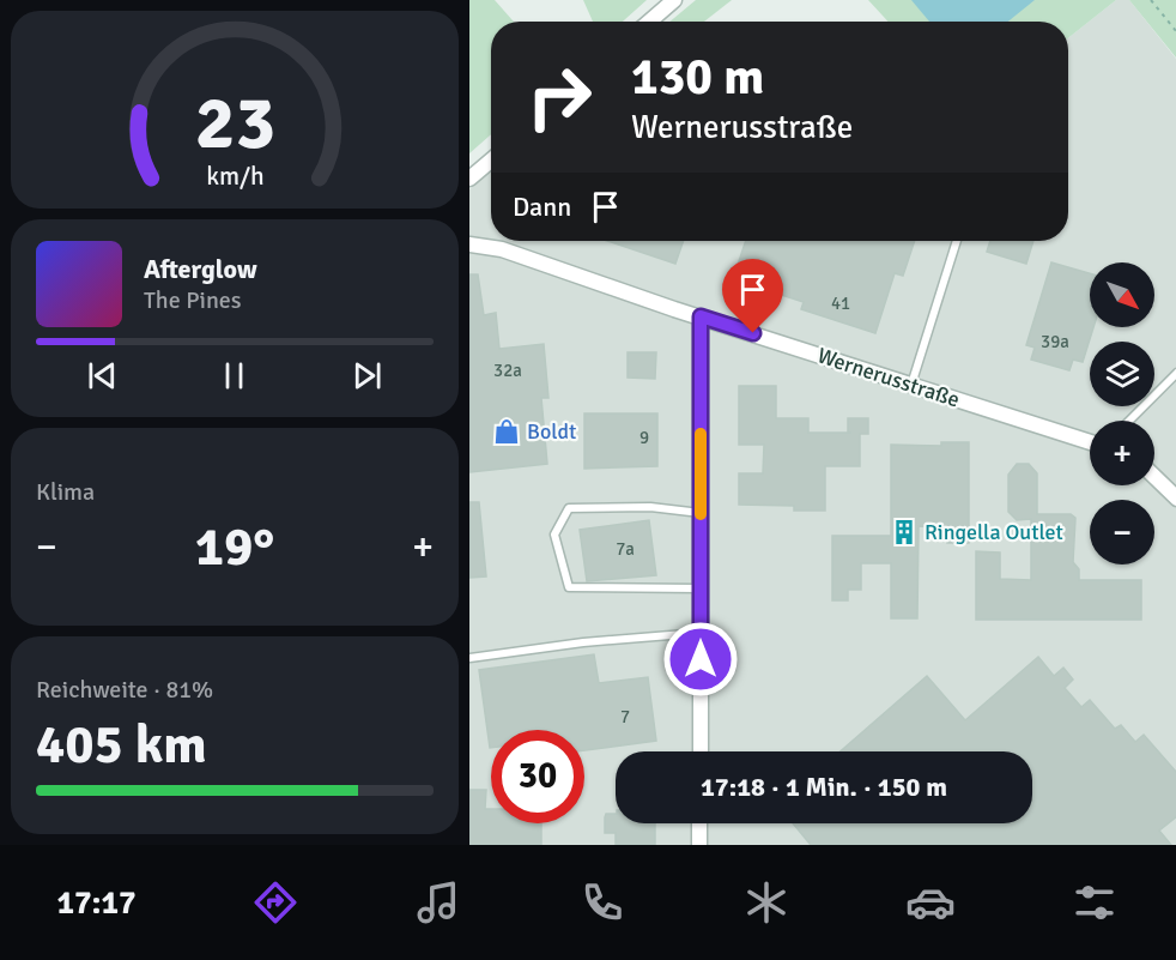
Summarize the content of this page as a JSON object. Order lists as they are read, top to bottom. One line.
{"streets":{"street":["Wernerusstraße"]},"places":{"shop":["Boldt"],"building":["Ringella Outlet"]},"house_numbers":["41","39a","32a","9","7a","7"],"north":"bottom right","page":{"turn":["130 m","Wernerusstraße"],"then":"Dann","song":["Afterglow","The Pines"],"map_buttons":["+","−"],"tile":["Klima",["Reichweite · 81%","405 km"]],"heat":["−","19°","+"],"limit":"30","trip":"17:18 · 1 Min. · 150 m","tabs":"17:17","gauge":["23","km/h"]}}
